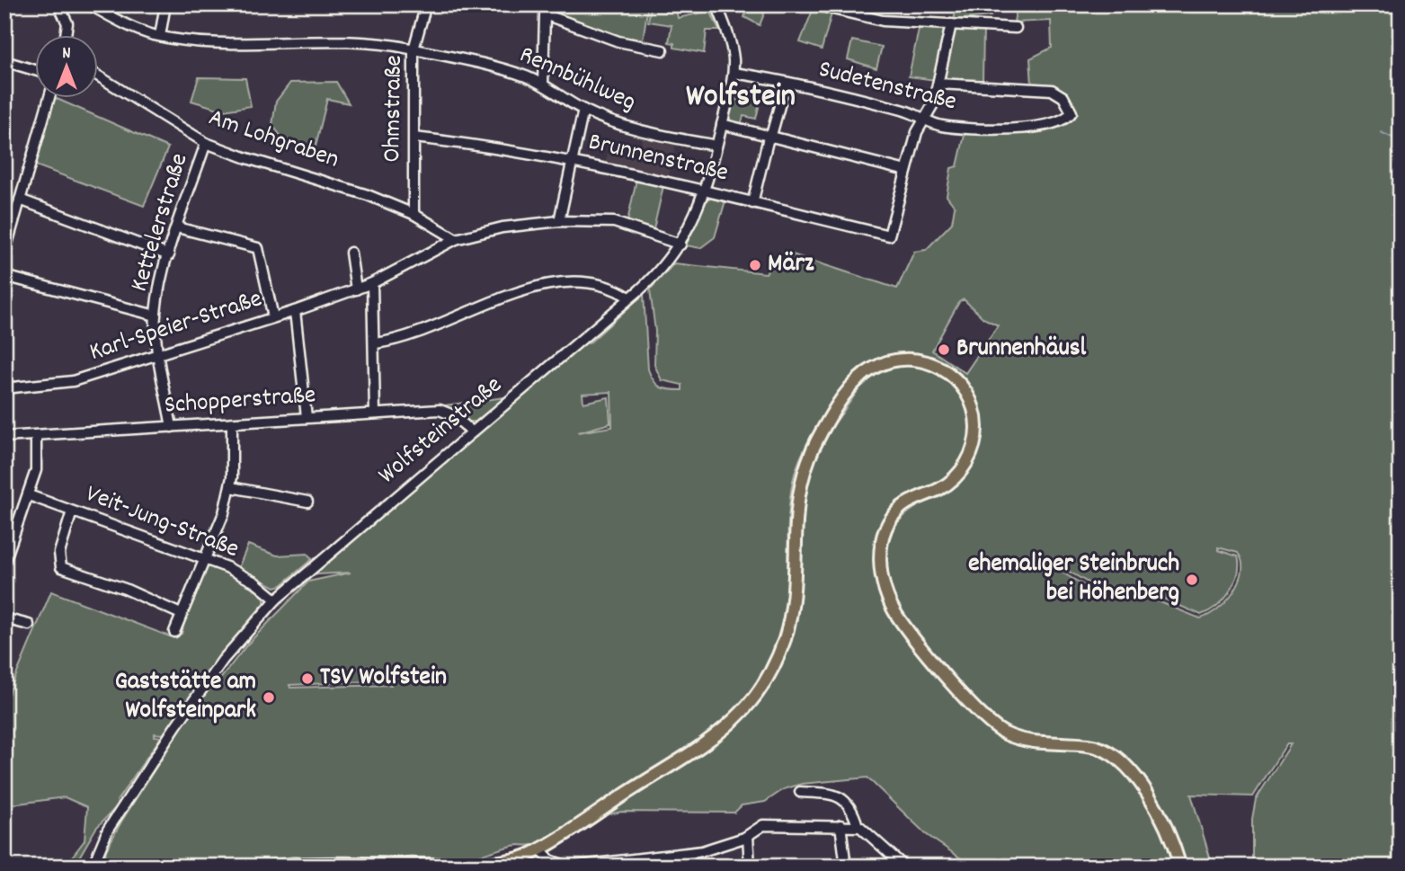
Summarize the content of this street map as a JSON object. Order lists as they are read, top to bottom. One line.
{"streets":{"street":["Rennbühlweg","Sudetenstraße","Ohmstraße","Am Lohgraben","Brunnenstraße","Kettelerstraße","Karl-Speier-Straße","Schopperstraße","Wolfsteinstraße","Veit-Jung-Straße"]},"crossings":[["Rennbühlweg","Ohmstraße"],["Rennbühlweg","Wolfsteinstraße"],["Sudetenstraße","Wolfsteinstraße"],["Ohmstraße","Am Lohgraben"],["Ohmstraße","Brunnenstraße"],["Am Lohgraben","Kettelerstraße"],["Am Lohgraben","Karl-Speier-Straße"],["Brunnenstraße","Wolfsteinstraße"],["Kettelerstraße","Karl-Speier-Straße"],["Kettelerstraße","Schopperstraße"],["Karl-Speier-Straße","Wolfsteinstraße"],["Schopperstraße","Wolfsteinstraße"],["Wolfsteinstraße","Veit-Jung-Straße"]],"districts":["Wolfstein"],"places":["März","Brunnenhäusl","ehemaliger Steinbruch bei Höhenberg","TSV Wolfstein","Gaststätte am Wolfsteinpark"],"north":"top"}
